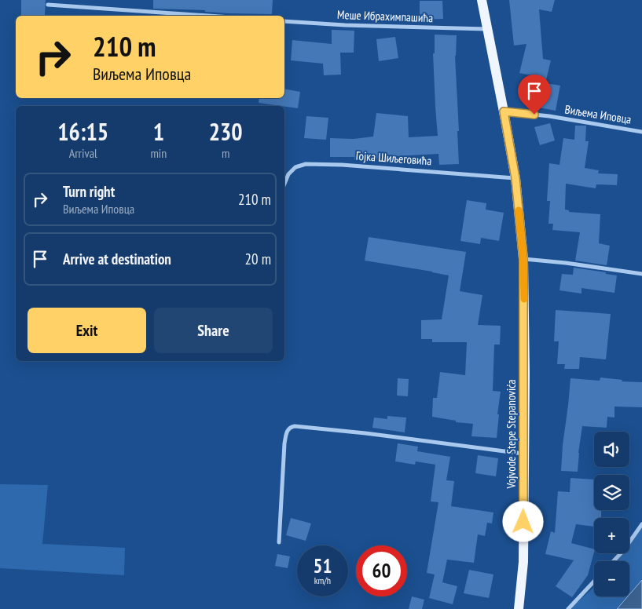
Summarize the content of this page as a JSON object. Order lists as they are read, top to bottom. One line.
{"streets":{"main road":["Vojvode Stepe Stepanovića"],"street":["Меше Ибрахимпашића","Виљема Иповца","Гојка Шиљеговића"]},"crossings":[["Меше Ибрахимпашића","Vojvode Stepe Stepanovića"],["Виљема Иповца","Vojvode Stepe Stepanovića"],["Гојка Шиљеговића","Vojvode Stepe Stepanovića"]],"page":{"turn":["210 m","Виљема Иповца"],"eta":["16:15","Arrival","1","min","230","m"],"list":[{"name":"Turn right","note":"Виљема Иповца","value":"210 m"},{"name":"Arrive at destination","value":"20 m"}],"buttons":["Exit","Share"],"map_buttons":["+","−"],"speed":"51 km/h","limit":"60"}}
